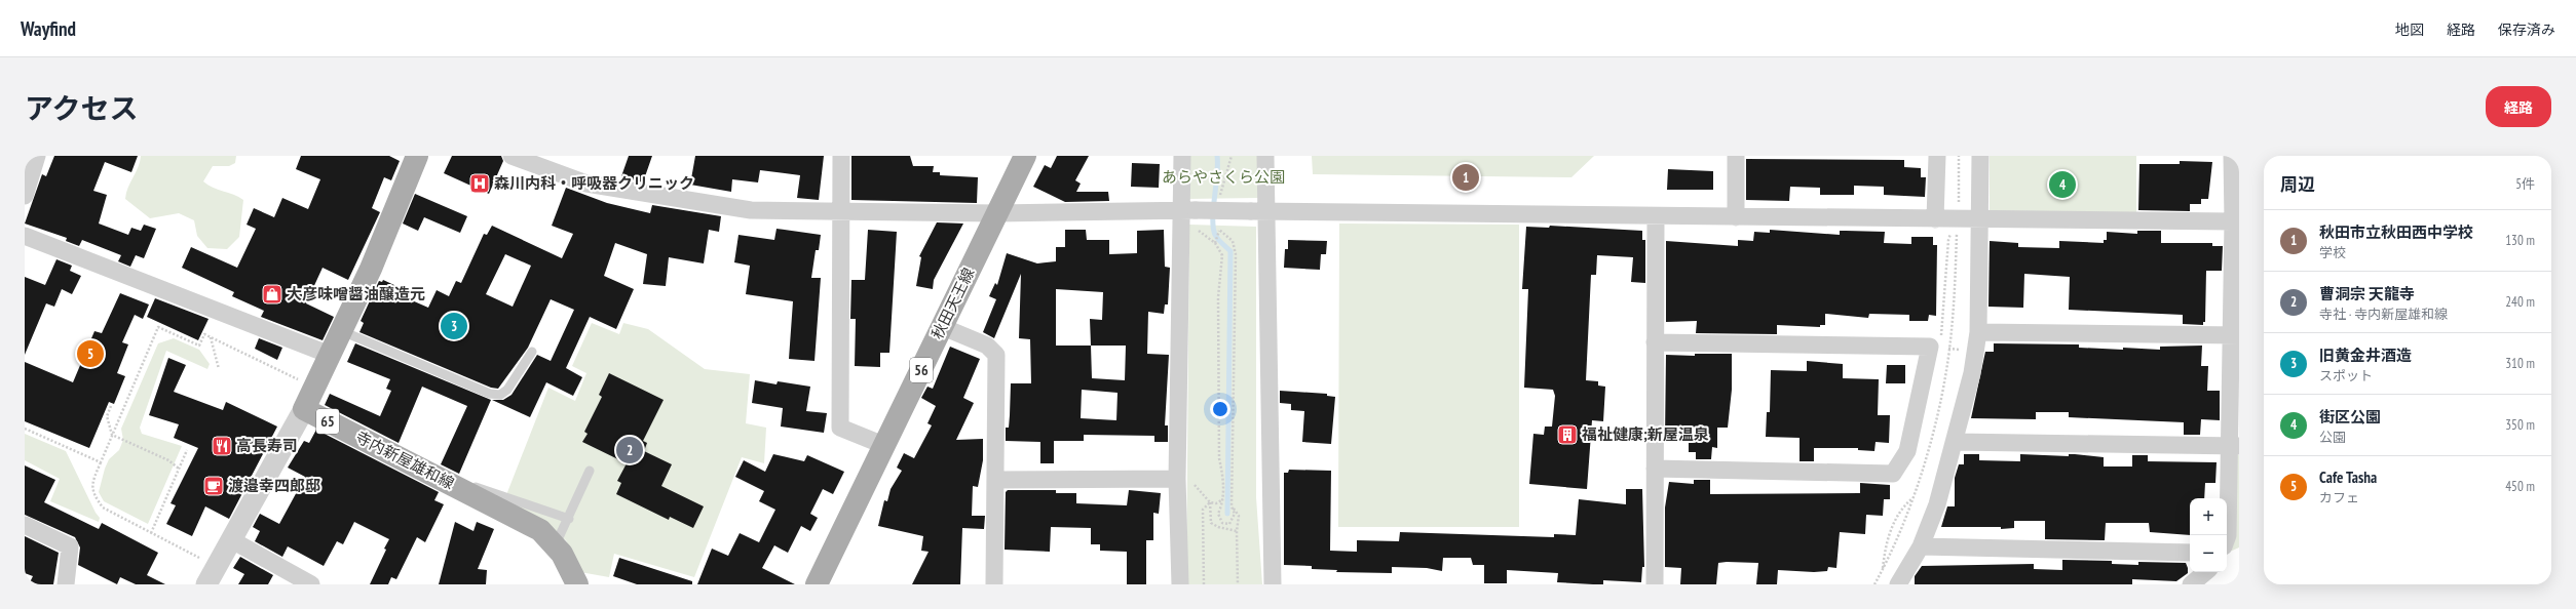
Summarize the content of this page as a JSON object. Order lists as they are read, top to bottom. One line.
{"streets":{"main road":["秋田天王線","56","65","寺内新屋雄和線"]},"crossings":[["65","寺内新屋雄和線"]],"parks":["あらやさくら公園"],"places":{"hospital":["森川内科・呼吸器クリニック"],"shop":["大彦味噌醤油醸造元"],"building":["福祉健康;新屋温泉"],"restaurant":["高長寿司"],"cafe":["渡邉幸四郎邸"]},"page":{"header":"Wayfind","nav":["地図","経路","保存済み"],"title":"アクセス","buttons":"経路","heading":["周辺","5件"],"pins":["1","4","3","5","2"],"list":[{"mark":"1","name":"秋田市立秋田西中学校","note":"学校","value":"130 m"},{"mark":"2","name":"曹洞宗 天龍寺","note":"寺社 · 寺内新屋雄和線","value":"240 m"},{"mark":"3","name":"旧黄金井酒造","note":"スポット","value":"310 m"},{"mark":"4","name":"街区公園","note":"公園","value":"350 m"},{"mark":"5","name":"Cafe Tasha","note":"カフェ","value":"450 m"}],"map_buttons":["+","−"]}}
